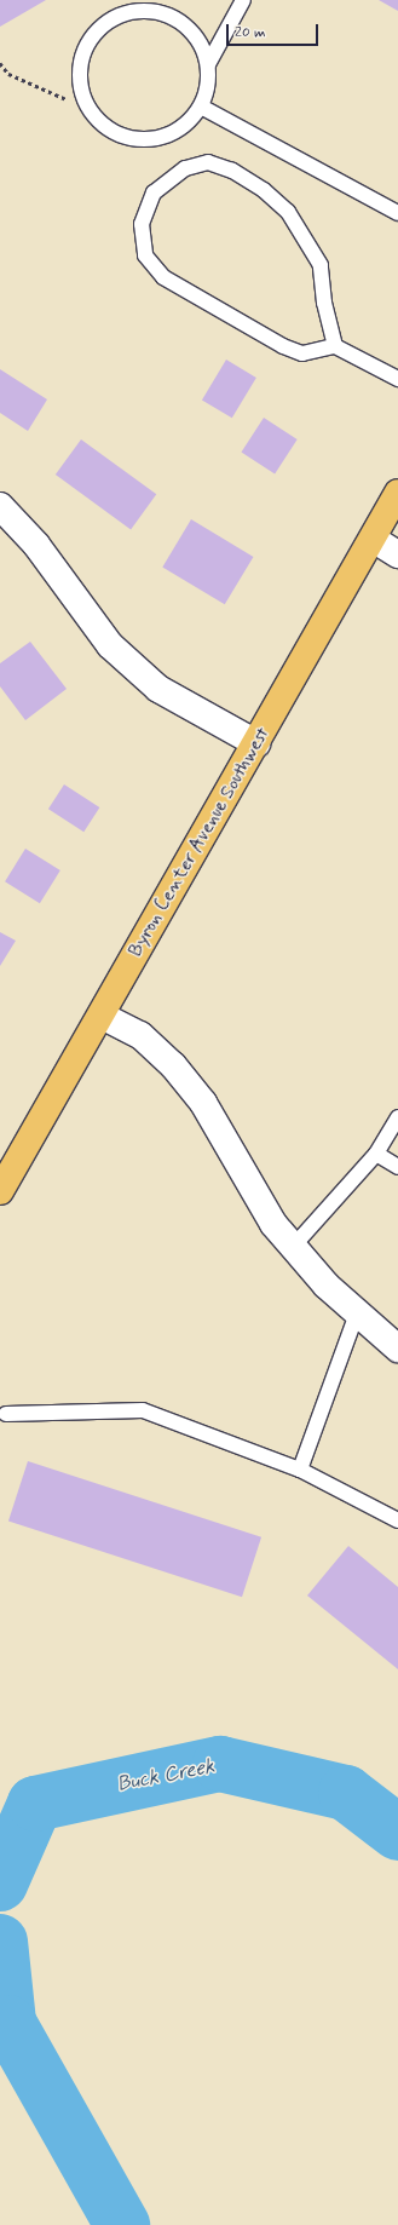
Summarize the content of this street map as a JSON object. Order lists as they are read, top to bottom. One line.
{"streets":{"main road":["Byron Center Avenue Southwest"]},"water":["Buck Creek"],"scale_bar":"20 m"}
